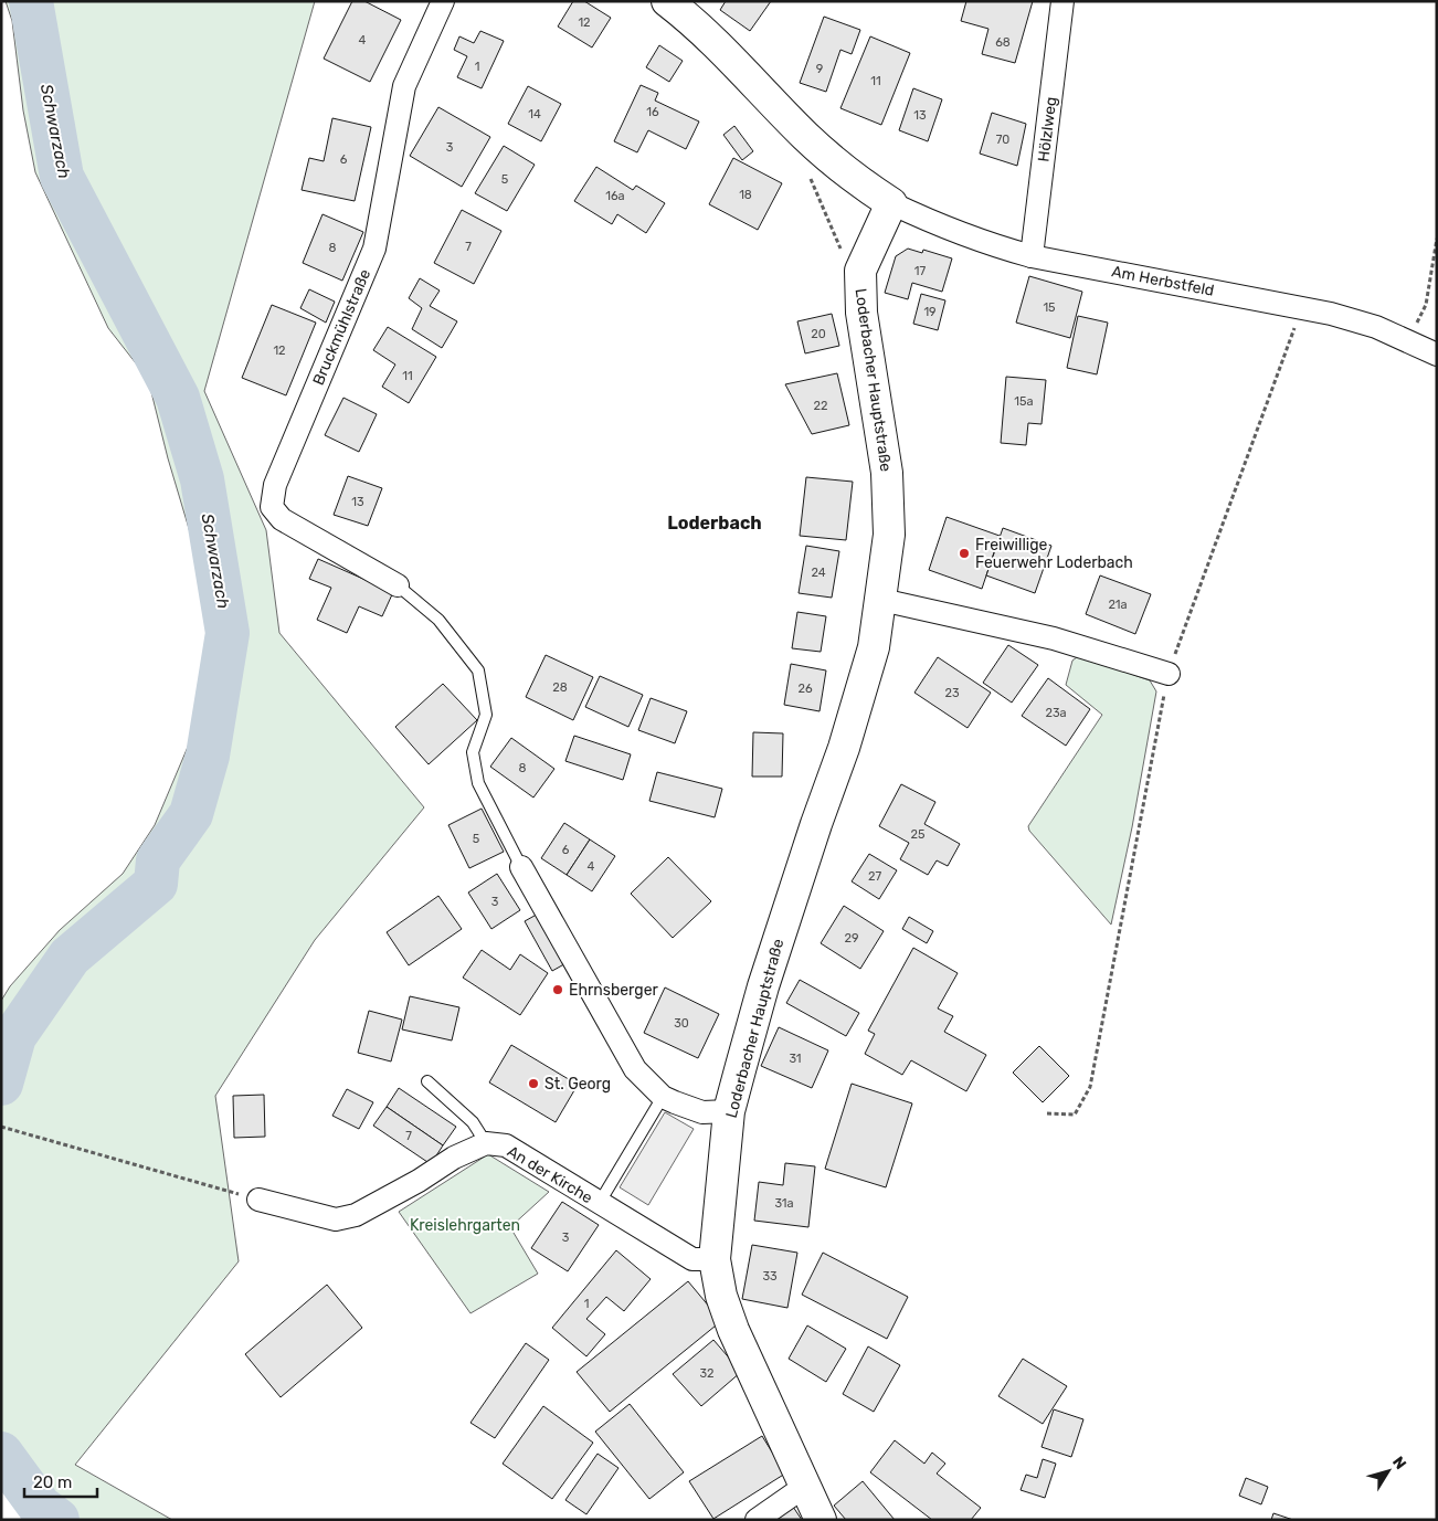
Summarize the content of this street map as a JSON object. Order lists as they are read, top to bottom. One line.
{"streets":{"street":["Hölzlweg","Am Herbstfeld","Bruckmühlstraße","Loderbacher Hauptstraße","An der Kirche"]},"crossings":[["Hölzlweg","Am Herbstfeld"],["Am Herbstfeld","Loderbacher Hauptstraße"],["Loderbacher Hauptstraße","An der Kirche"]],"districts":["Loderbach"],"water":["Schwarzach"],"parks":["Kreislehrgarten"],"places":["Freiwillige Feuerwehr Loderbach","Ehrnsberger","St. Georg"],"house_numbers":["12","4","68","1","9","11","16","14","13","70","3","6","5","18","16a","7","8","17","15","19","20","12","11","15a","22","13","24","21a","28","26","23","23a","8","25","5","6","4","27","3","29","30","31","7","31a","3","33","1","32"],"scale_bar":"20 m","north":"top right"}
